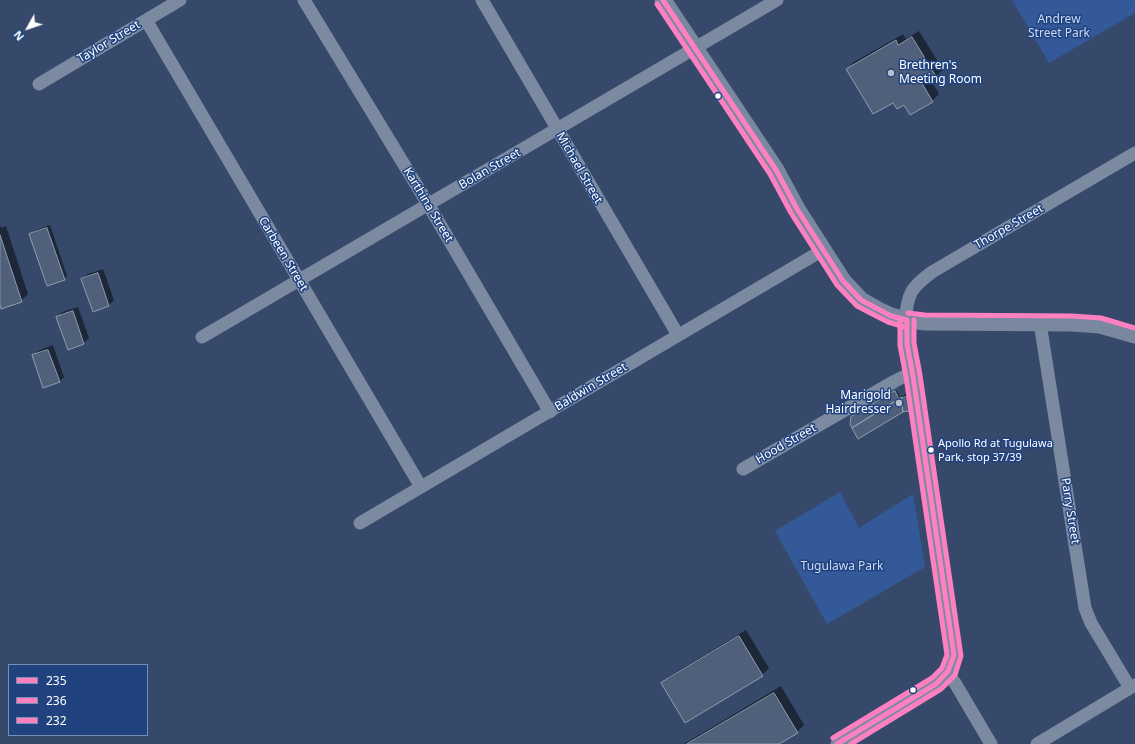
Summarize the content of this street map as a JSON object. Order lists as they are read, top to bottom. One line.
{"streets":{"street":["Taylor Street","Michael Street","Bolan Street","Karthina Street","Thorpe Street","Carbeen Street","Baldwin Street","Hood Street","Parry Street"]},"crossings":[["Taylor Street","Carbeen Street"],["Michael Street","Bolan Street"],["Michael Street","Baldwin Street"],["Bolan Street","Karthina Street"],["Bolan Street","Carbeen Street"],["Karthina Street","Baldwin Street"],["Thorpe Street","Hood Street"],["Carbeen Street","Baldwin Street"]],"parks":["Andrew Street Park","Tugulawa Park"],"places":["Brethren's Meeting Room","Marigold Hairdresser","Apollo Rd at Tugulawa Park, stop 37/39"],"lines":["transit line 235","transit line 236","transit line 232"],"legend":["235","236","232"],"north":"bottom left"}
